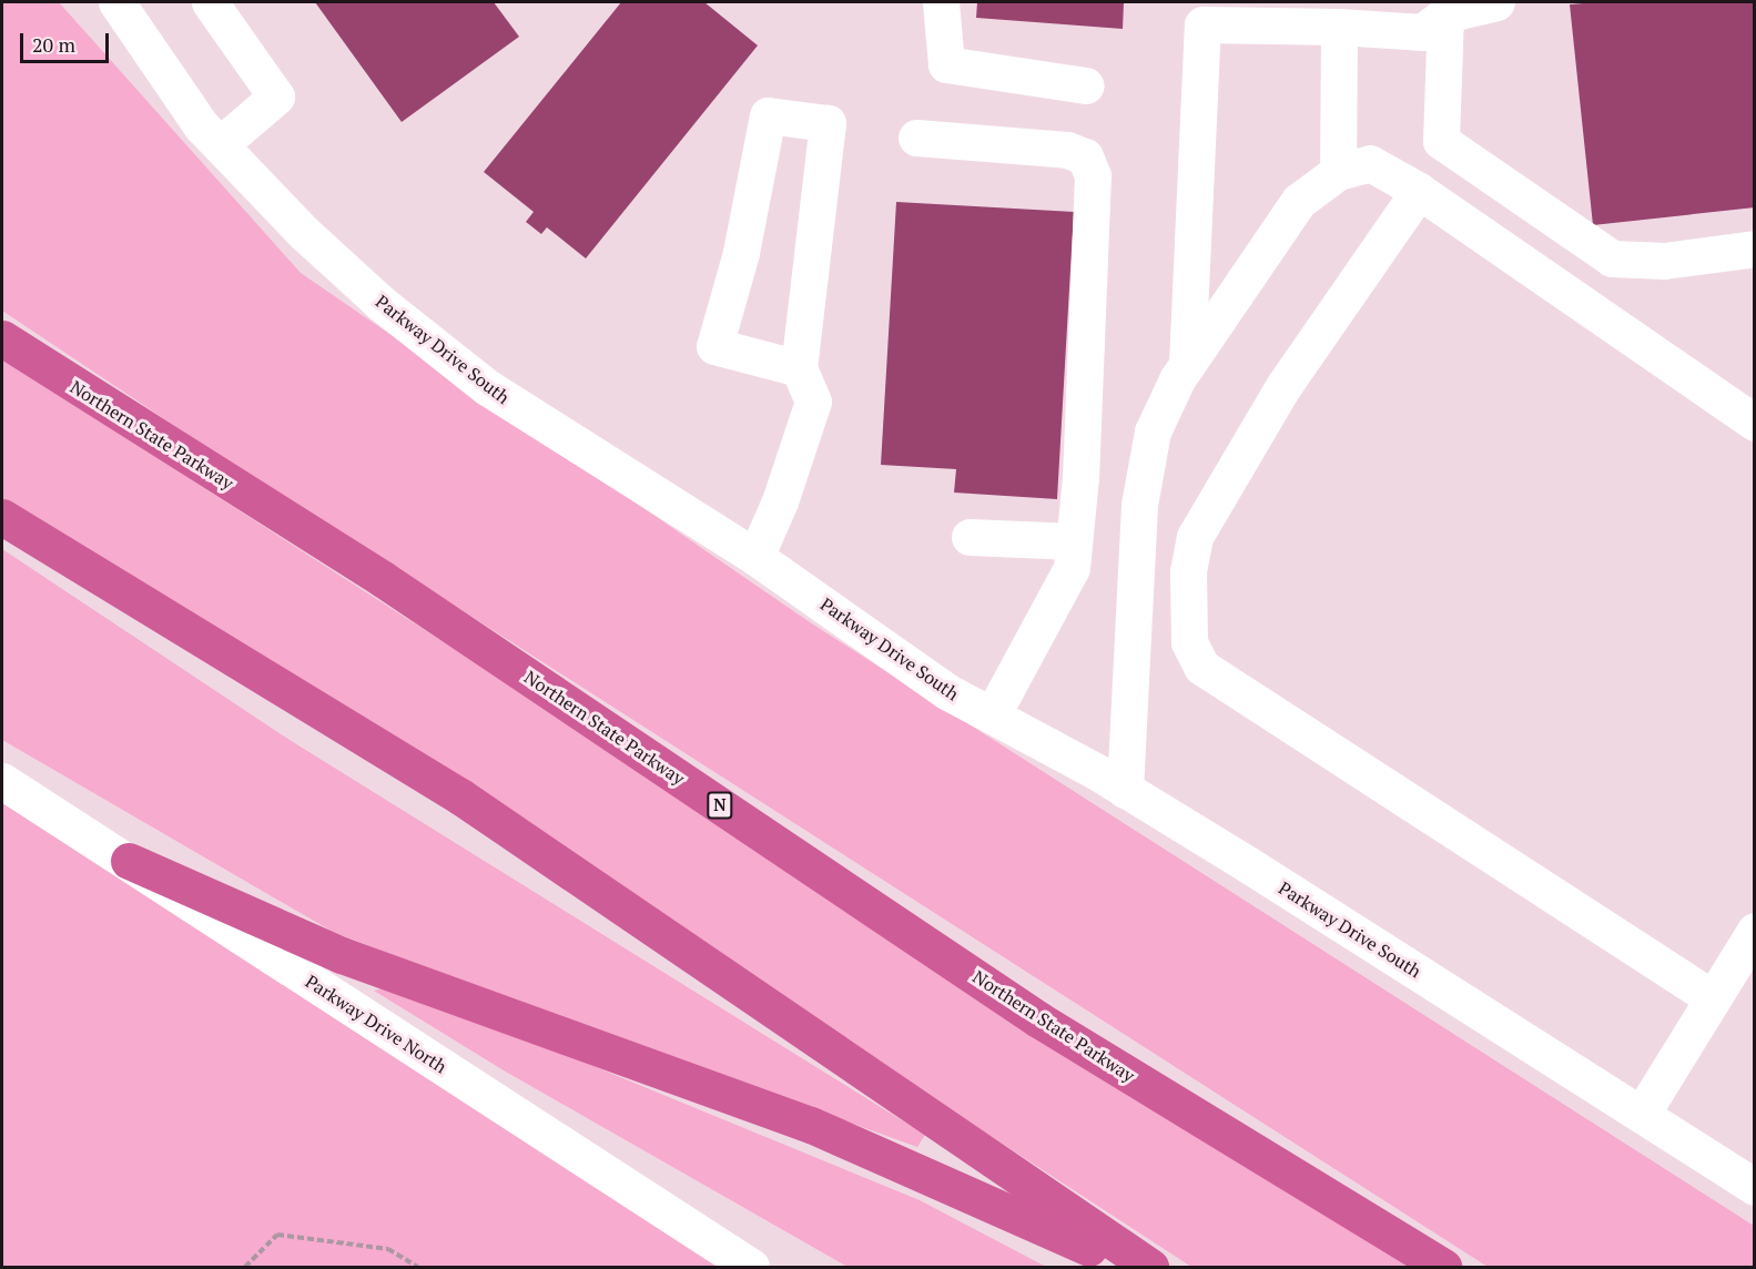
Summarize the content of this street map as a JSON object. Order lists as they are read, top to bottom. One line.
{"streets":{"highway":["Northern State Parkway","N"],"street":["Parkway Drive South","Parkway Drive North"]},"scale_bar":"20 m"}
